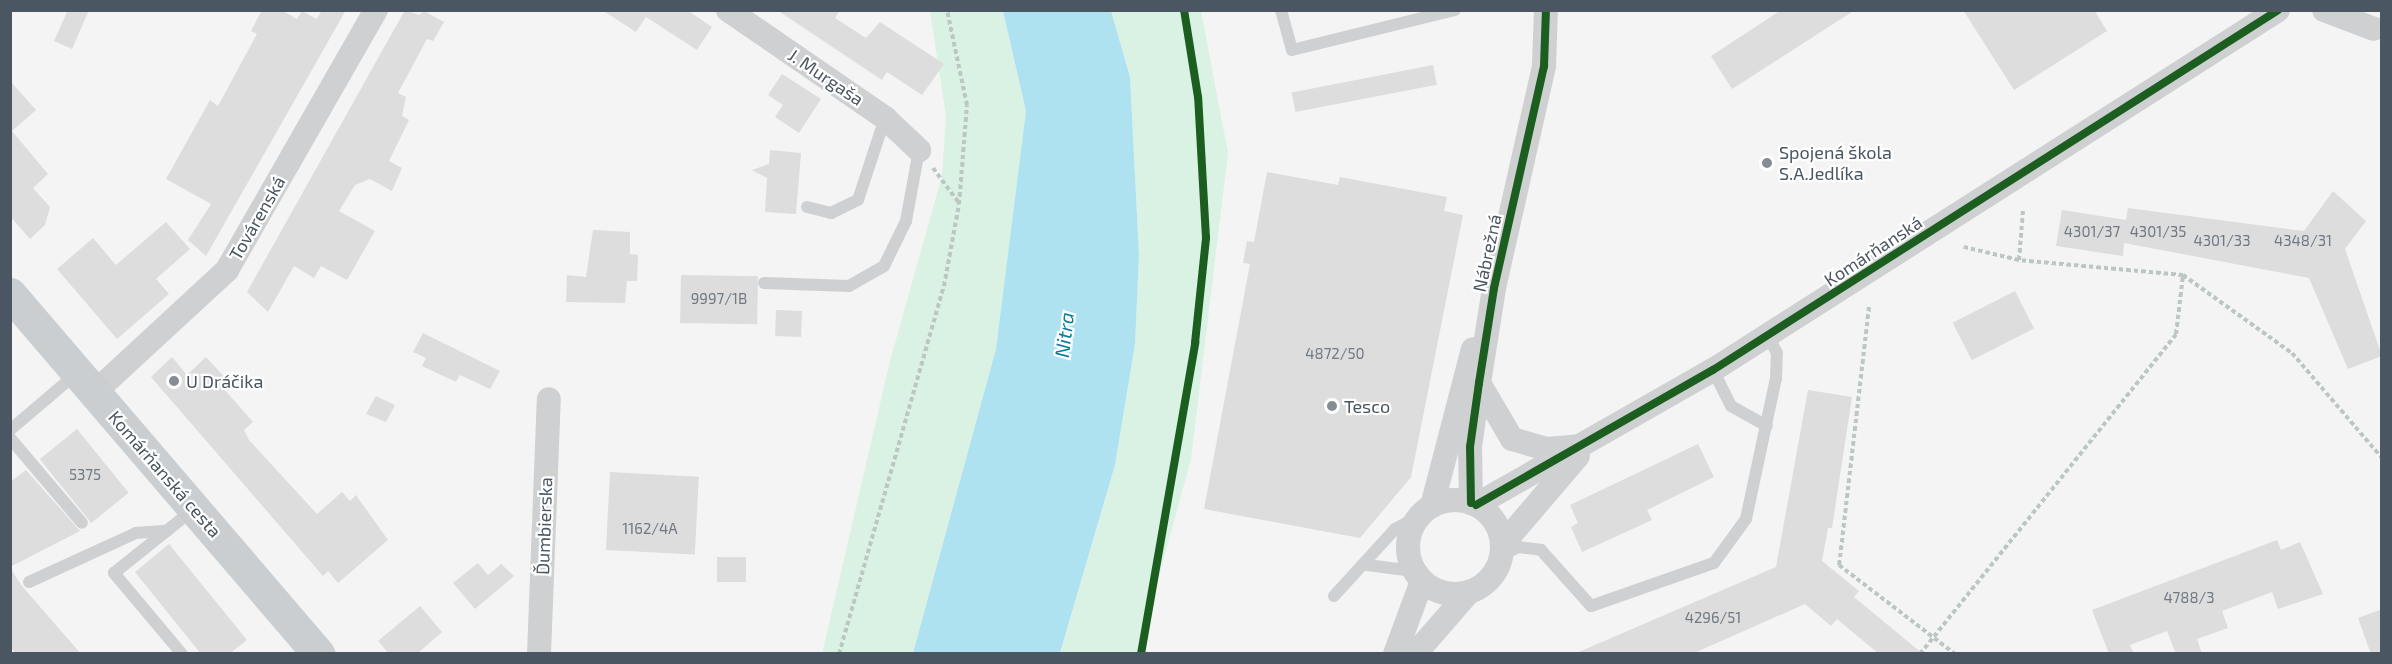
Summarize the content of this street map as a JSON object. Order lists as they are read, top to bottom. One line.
{"streets":{"main road":["Komárňanská cesta"],"street":["J. Murgaša","Továrenská","Komárňanská","Nábrežná","Ďumbierska"]},"crossings":[["Továrenská","Komárňanská cesta"],["Komárňanská","Nábrežná"]],"water":["Nitra"],"places":["Spojená škola S.A.Jedlíka","U Dráčika","Tesco"],"house_numbers":["4301/37","4301/35","4301/33","4348/31","9997/1B","4872/50","5375","1162/4A","4788/3","4296/51"]}
